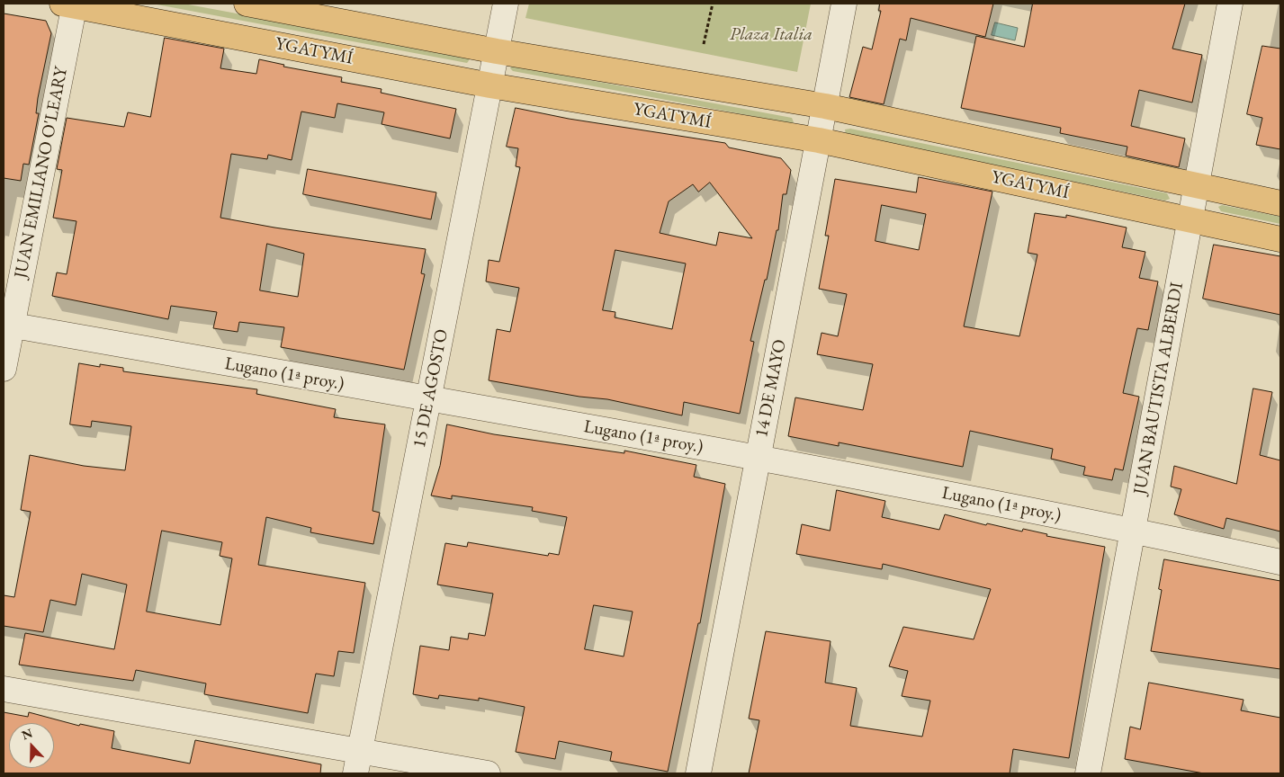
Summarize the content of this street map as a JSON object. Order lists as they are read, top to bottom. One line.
{"streets":{"main road":["YGATYMÍ"],"street":["JUAN EMILIANO O'LEARY","Lugano (1ª proy.)","15 DE AGOSTO","14 DE MAYO","JUAN BAUTISTA ALBERDI"]},"crossings":[["YGATYMÍ","JUAN EMILIANO O'LEARY"],["YGATYMÍ","15 DE AGOSTO"],["YGATYMÍ","14 DE MAYO"],["YGATYMÍ","JUAN BAUTISTA ALBERDI"],["JUAN EMILIANO O'LEARY","Lugano (1ª proy.)"],["Lugano (1ª proy.)","15 DE AGOSTO"],["Lugano (1ª proy.)","14 DE MAYO"],["Lugano (1ª proy.)","JUAN BAUTISTA ALBERDI"]],"parks":["Plaza Italia"],"north":"top"}
